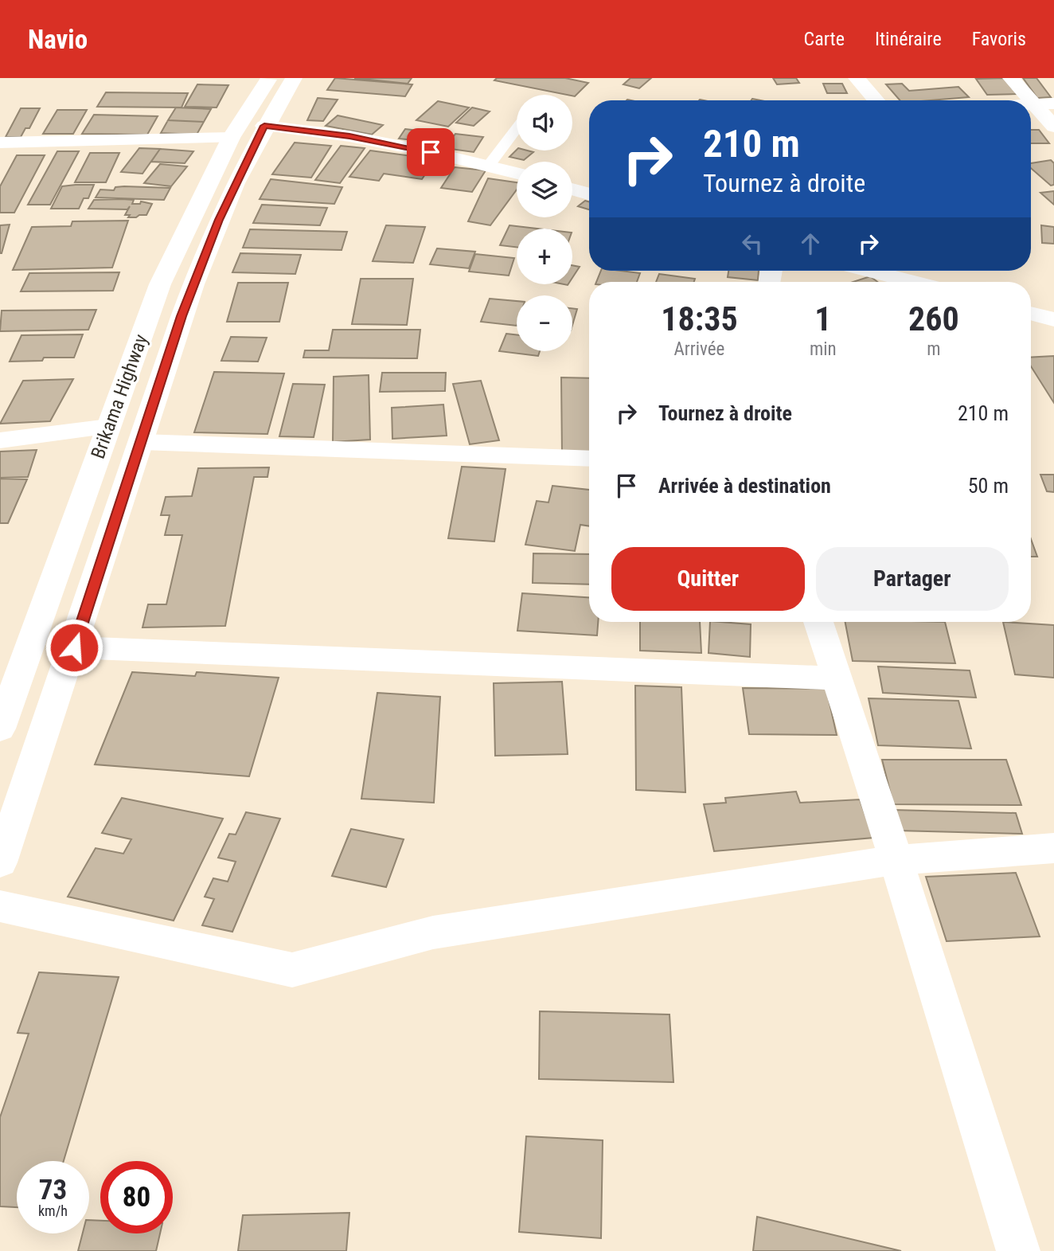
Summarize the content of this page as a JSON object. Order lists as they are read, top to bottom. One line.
{"streets":{"main road":["Brikama Highway"]},"page":{"header":"Navio","nav":["Carte","Itinéraire","Favoris"],"map_buttons":["+","−"],"turn":["210 m","Tournez à droite"],"eta":["18:35","Arrivée","1","min","260","m"],"list":[{"name":"Tournez à droite","value":"210 m"},{"name":"Arrivée à destination","value":"50 m"}],"buttons":["Quitter","Partager"],"speed":"73 km/h","limit":"80"}}
